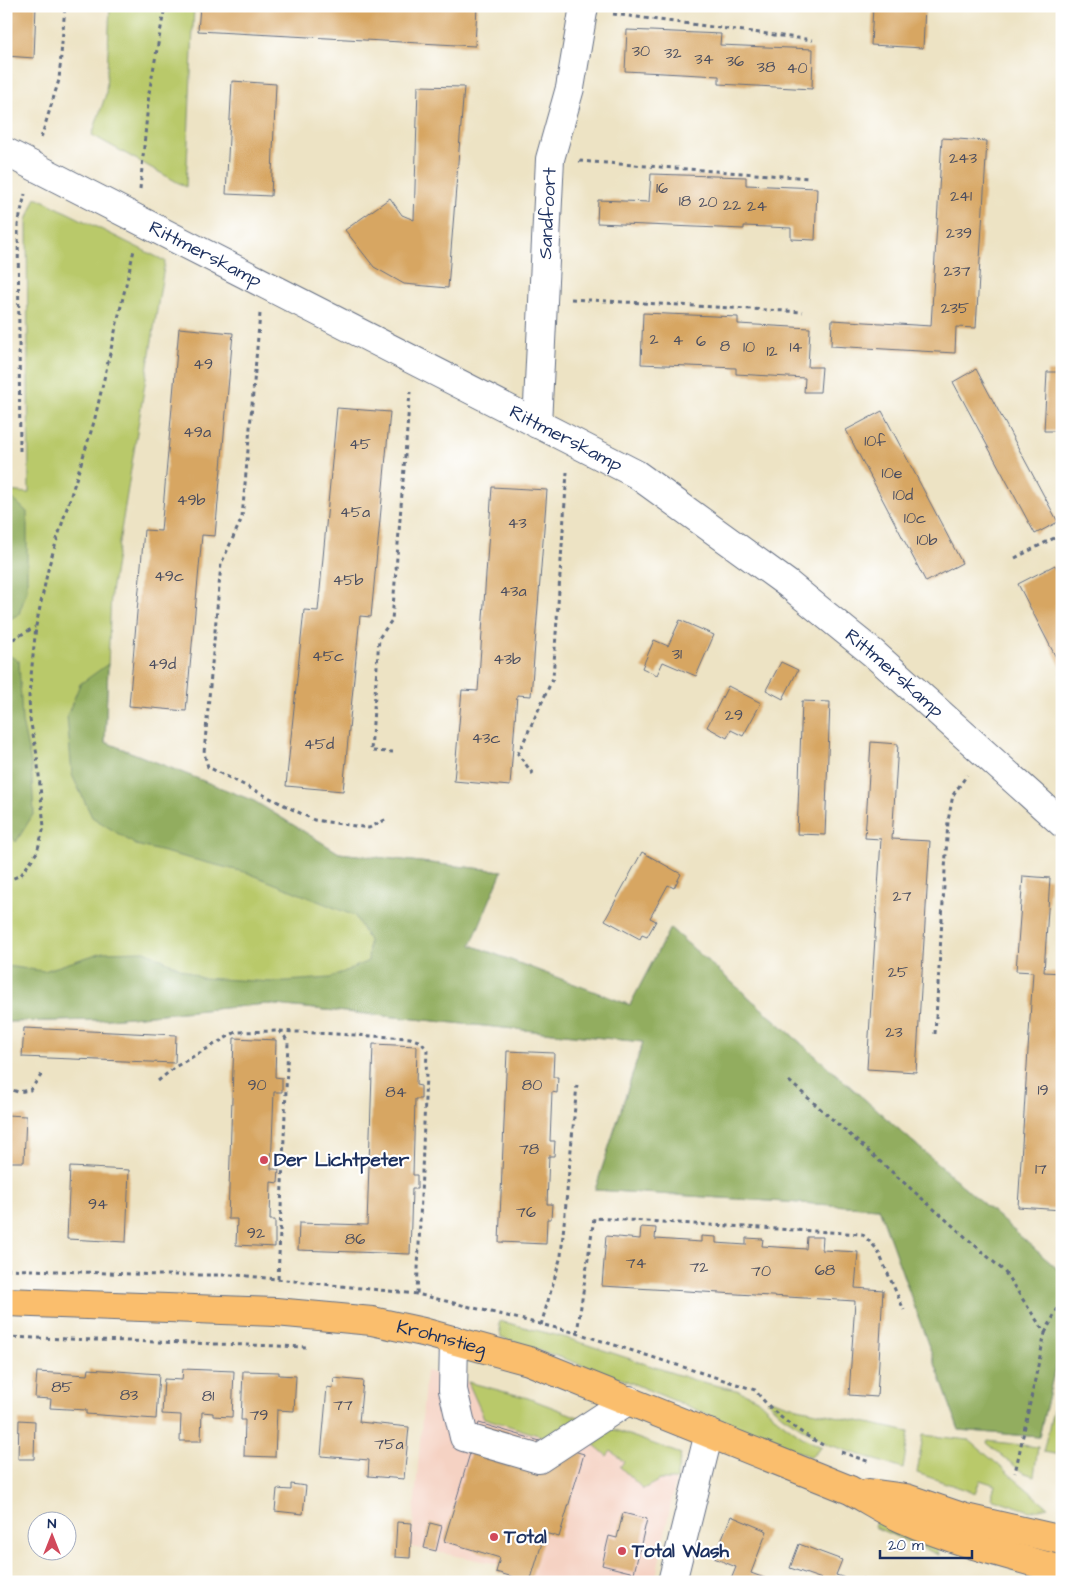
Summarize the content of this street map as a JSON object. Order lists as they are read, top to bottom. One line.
{"streets":{"main road":["Krohnstieg"],"street":["Sandfoort","Rittmerskamp"]},"crossings":[["Sandfoort","Rittmerskamp"]],"places":["Der Lichtpeter","Total","Total Wash"],"house_numbers":["30","32","34","36","38","40","243","16","241","18","20","22","24","239","237","235","2","4","6","8","10","14","12","49","49a","10f","45","10e","10d","49b","45a","10c","43","10b","49c","45b","43a","31","45c","43b","49d","29","43c","45d","27","25","23","90","80","19","84","78","17","94","76","92","86","74","72","68","70","85","83","81","77","79","75a"],"scale_bar":"20 m","north":"top"}
